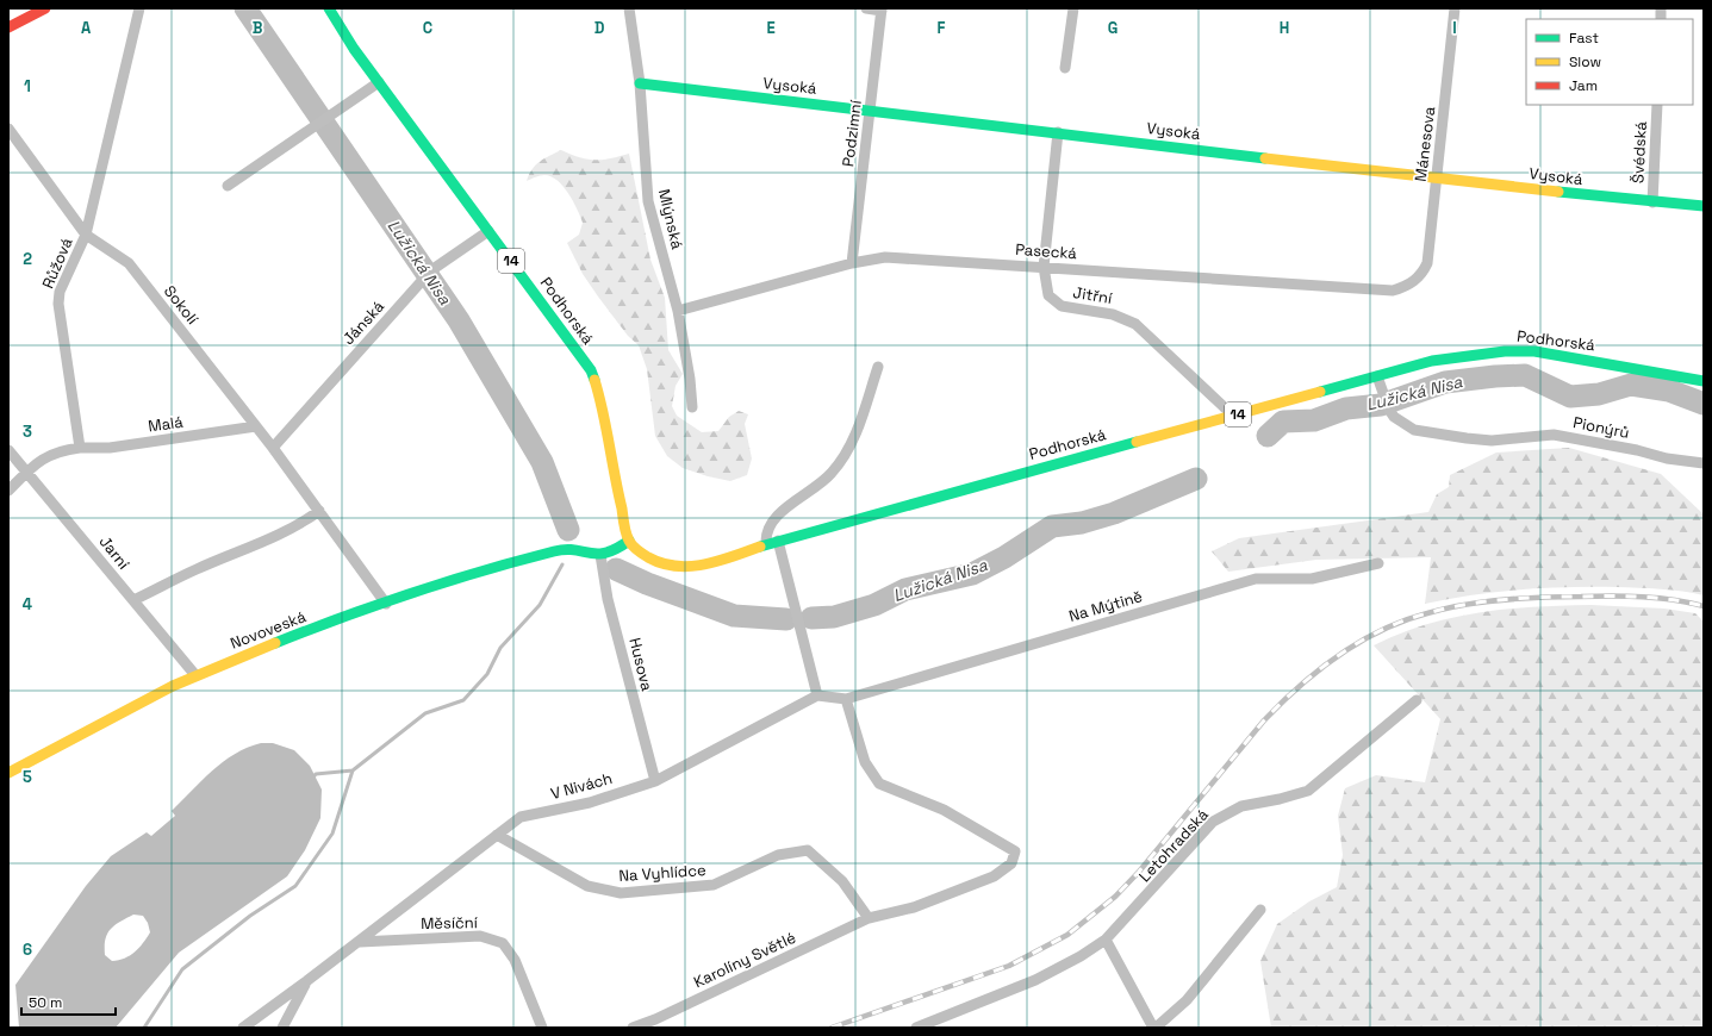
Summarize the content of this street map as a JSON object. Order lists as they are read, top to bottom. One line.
{"streets":{"street":["Vysoká","Podzimní","Mánesova","Švédská","Mlýnská","Pasecká","14","Růžová","Jitřní","Sokolí","Podhorská","Jánská","Malá","Pionýrů","Jarní","Na Mýtině","Novoveská","Husova","V Nivách","Letohradská","Na Vyhlídce","Měsíční","Karolíny Světlé"]},"crossings":[["Vysoká","Podzimní"],["Vysoká","Mánesova"],["Vysoká","Švédská"],["Vysoká","Mlýnská"],["Vysoká","Jitřní"],["Podzimní","Pasecká"],["Mánesova","Pasecká"],["Mlýnská","Pasecká"],["Pasecká","Jitřní"],["Růžová","Sokolí"],["Růžová","Malá"],["Jitřní","Podhorská"],["Sokolí","Jánská"],["Sokolí","Malá"],["Sokolí","Novoveská"],["Podhorská","Jánská"],["Podhorská","Pionýrů"],["Jarní","Novoveská"],["Na Mýtině","V Nivách"],["Novoveská","Husova"],["Husova","V Nivách"],["V Nivách","Na Vyhlídce"],["V Nivách","Měsíční"],["Na Vyhlídce","Karolíny Světlé"]],"water":["Lužická Nisa"],"legend":["Fast","Slow","Jam"],"scale_bar":"50 m","grid":{"columns":["A","B","C","D","E","F","G","H","I"],"rows":["1","2","3","4","5","6"]}}
